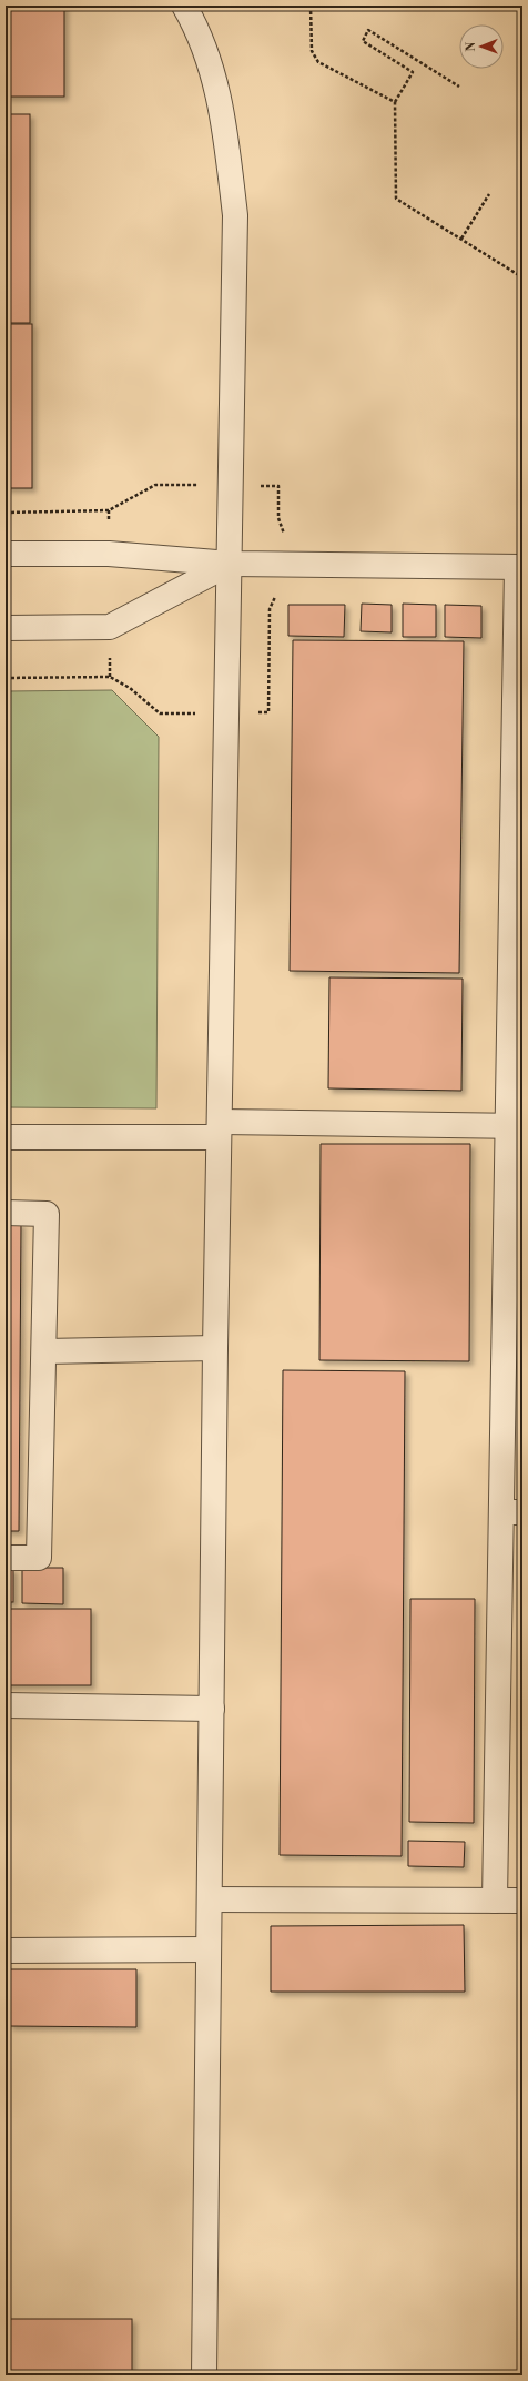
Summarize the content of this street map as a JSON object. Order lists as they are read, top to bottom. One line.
{"north":"left"}
